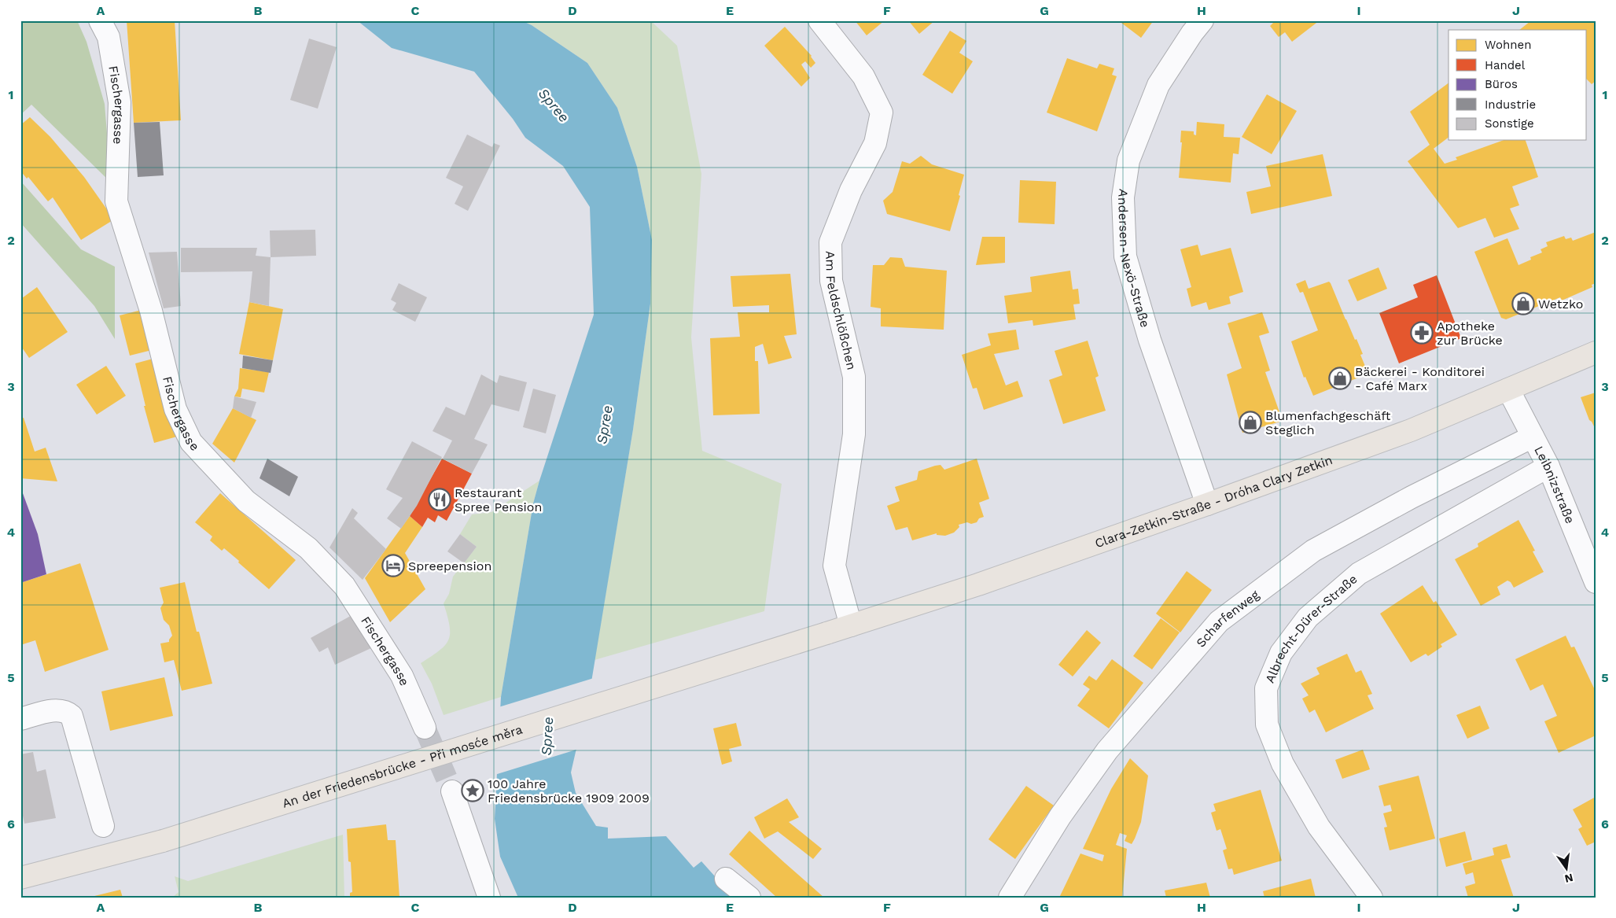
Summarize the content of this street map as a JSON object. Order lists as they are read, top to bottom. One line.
{"streets":{"main road":["Clara-Zetkin-Straße - Dróha Clary Zetkin","An der Friedensbrücke - Při mosće měra"],"street":["Fischergasse","Andersen-Nexö-Straße","Am Feldschlößchen","Leibnizstraße","Scharfenweg","Albrecht-Dürer-Straße"]},"crossings":[["Andersen-Nexö-Straße","Clara-Zetkin-Straße - Dróha Clary Zetkin"],["Am Feldschlößchen","Clara-Zetkin-Straße - Dróha Clary Zetkin"],["Leibnizstraße","Clara-Zetkin-Straße - Dróha Clary Zetkin"],["Leibnizstraße","Scharfenweg"],["Leibnizstraße","Albrecht-Dürer-Straße"],["Clara-Zetkin-Straße - Dróha Clary Zetkin","An der Friedensbrücke - Při mosće měra"]],"water":["Spree"],"places":{"shop":["Wetzko","Bäckerei - Konditorei - Café Marx","Blumenfachgeschäft Steglich"],"pharmacy":["Apotheke zur Brücke"],"restaurant":["Restaurant Spree Pension"],"hotel":["Spreepension"],"place":["100 Jahre Friedensbrücke 1909 2009"]},"legend":["Wohnen","Handel","Büros","Industrie","Sonstige"],"north":"bottom","grid":{"columns":["A","B","C","D","E","F","G","H","I","J"],"rows":["1","2","3","4","5","6"]}}
